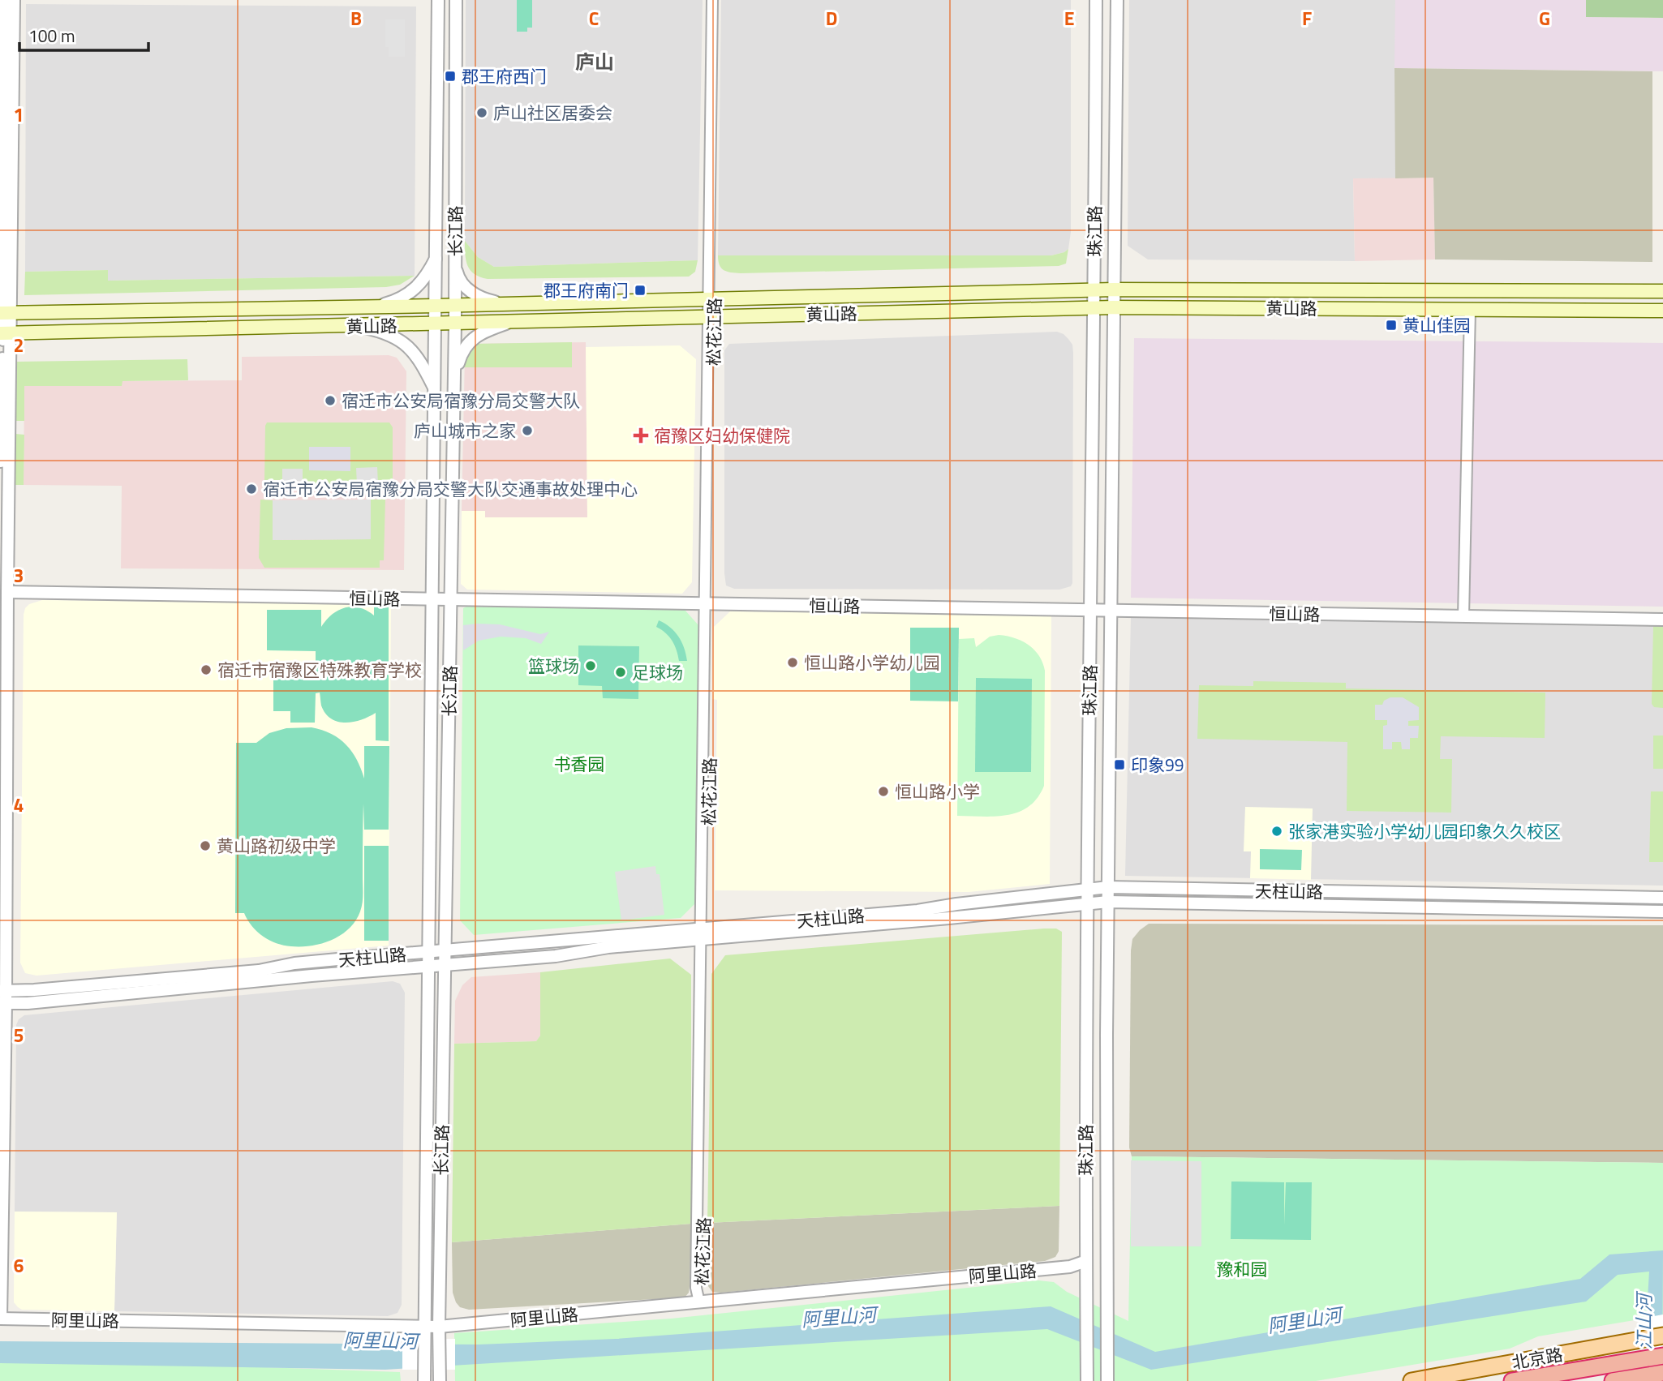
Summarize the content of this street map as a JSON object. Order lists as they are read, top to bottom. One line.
{"streets":{"main road":["黄山路","北京路"],"street":["长江路","珠江路","松花江路","恒山路","天柱山路","阿里山路"]},"crossings":[["长江路","黄山路"],["长江路","恒山路"],["长江路","天柱山路"],["长江路","阿里山路"],["珠江路","黄山路"],["珠江路","恒山路"],["珠江路","天柱山路"],["珠江路","阿里山路"],["黄山路","松花江路"],["松花江路","恒山路"],["松花江路","天柱山路"],["松花江路","阿里山路"]],"districts":["庐山"],"water":["阿里山河","江山河"],"parks":["书香园","豫和园"],"places":{"transit":["郡王府西门","郡王府南门","黄山佳园","印象99"],"other":["庐山社区居委会","宿迁市公安局宿豫分局交警大队","庐山城市之家","宿迁市公安局宿豫分局交警大队交通事故处理中心","恒山路小学幼儿园","篮球场","宿迁市宿豫区特殊教育学校","足球场","恒山路小学","张家港实验小学幼儿园印象久久校区","黄山路初级中学"],"health":["宿豫区妇幼保健院"]},"scale_bar":"100 m","grid":{"columns":["B","C","D","E","F","G"],"rows":["1","2","3","4","5","6"]}}
